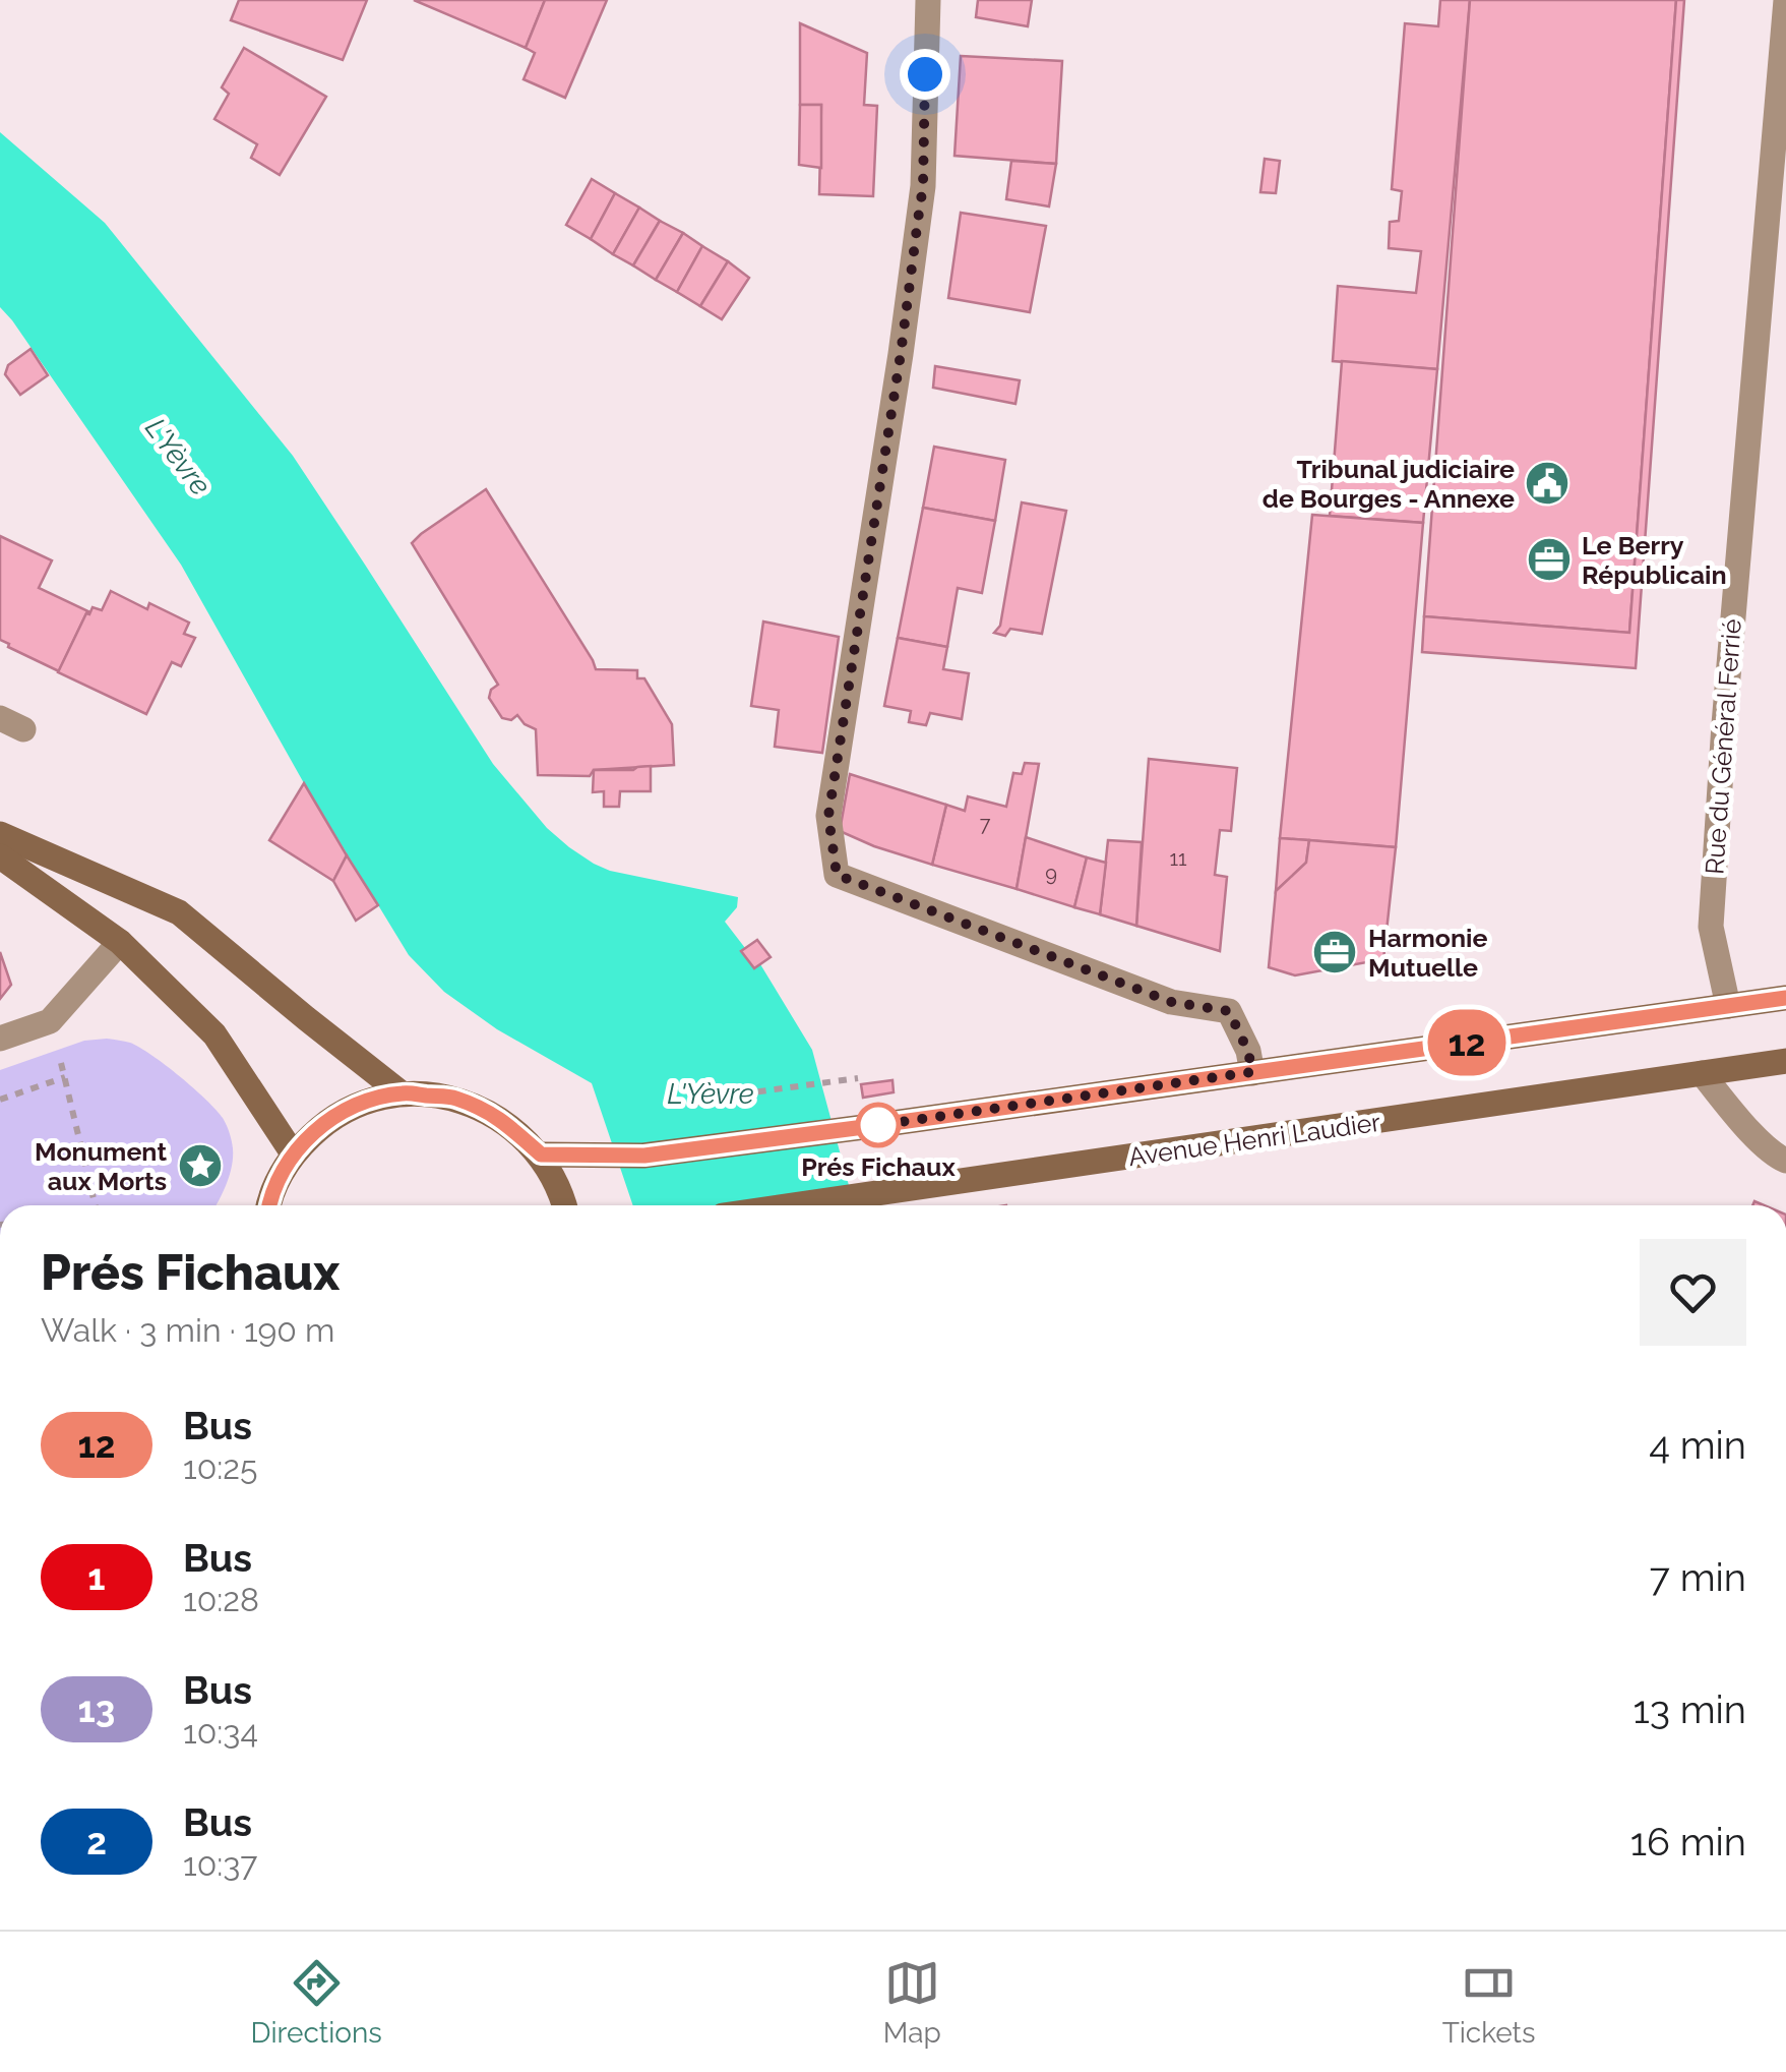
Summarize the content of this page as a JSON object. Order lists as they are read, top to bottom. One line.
{"streets":{"main road":["Avenue Henri Laudier"],"street":["Rue du Général Ferrié"]},"water":["L'Yèvre"],"places":{"public building":["Tribunal judiciaire de Bourges - Annexe"],"office":["Le Berry Républicain","Harmonie Mutuelle"],"other":["Prés Fichaux"],"place":["Monument aux Morts"]},"lines":["bus line 12"],"house_numbers":["7","11","9"],"page":{"on_map":"12","heading":["Prés Fichaux","Walk · 3 min · 190 m"],"list":[{"mark":"12","name":"Bus","note":"10:25","value":"4 min"},{"mark":"1","name":"Bus","note":"10:28","value":"7 min"},{"mark":"13","name":"Bus","note":"10:34","value":"13 min"},{"mark":"2","name":"Bus","note":"10:37","value":"16 min"}],"tabs":["Directions","Map","Tickets"]}}
